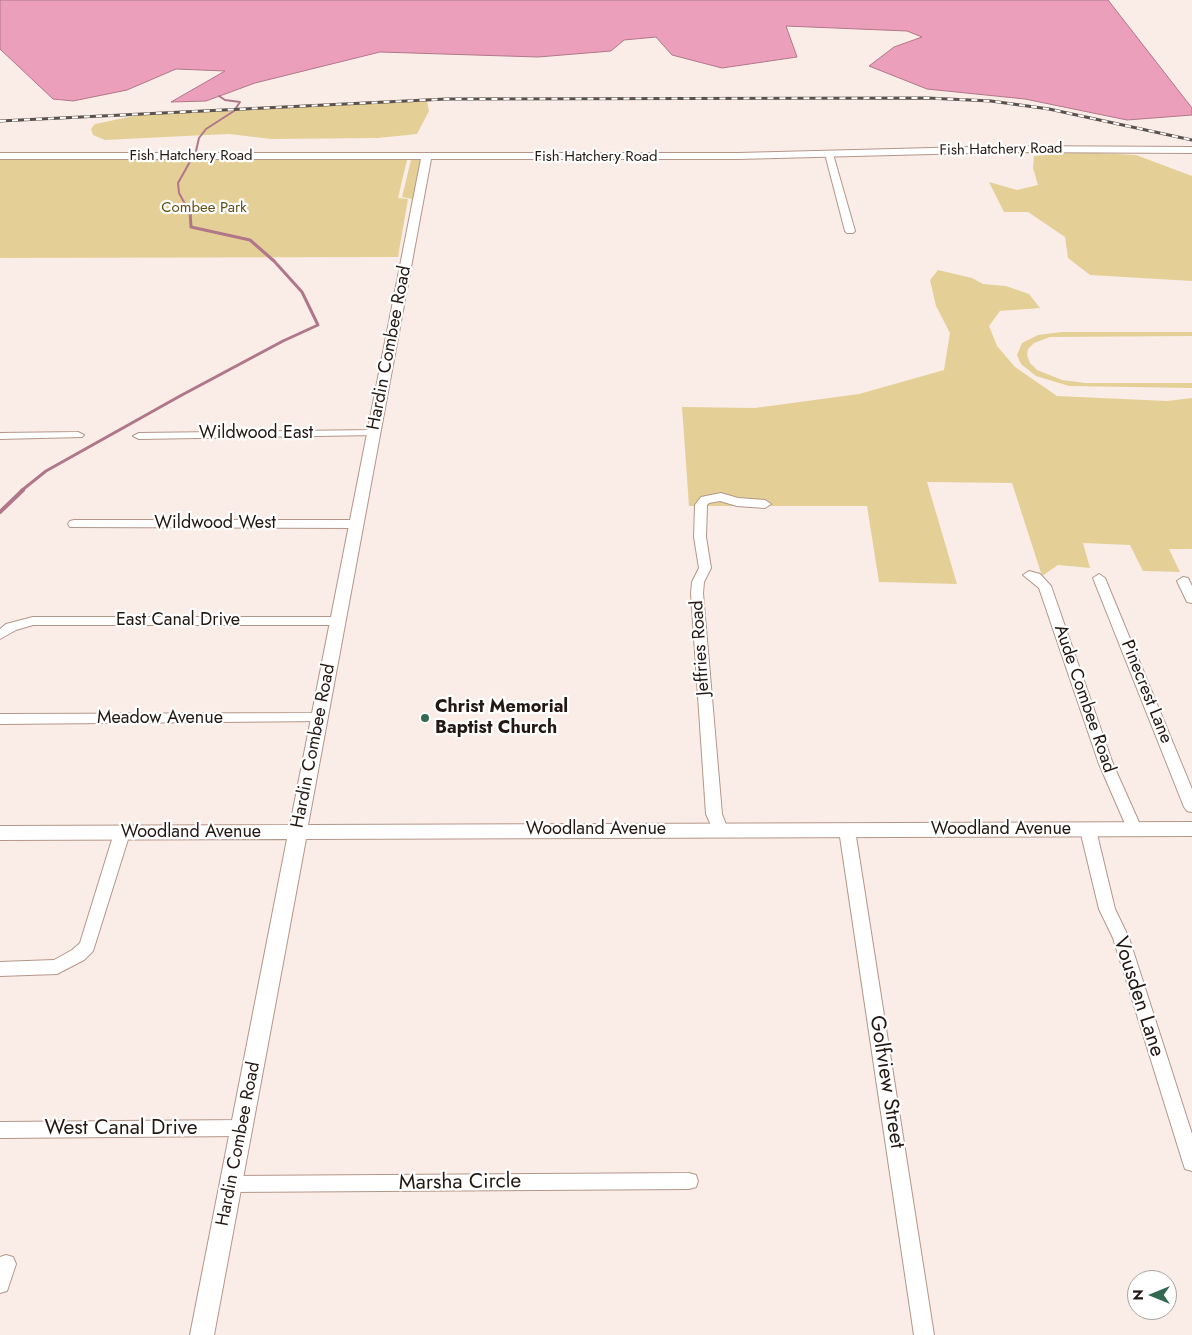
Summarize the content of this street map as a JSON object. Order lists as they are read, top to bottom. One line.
{"streets":{"street":["Fish Hatchery Road","Hardin Combee Road","Wildwood East","Wildwood West","East Canal Drive","Jeffries Road","Pinecrest Lane","Aude Combee Road","Meadow Avenue","Woodland Avenue","Vousden Lane","Golfview Street","West Canal Drive","Marsha Circle"]},"crossings":[["Fish Hatchery Road","Hardin Combee Road"],["Hardin Combee Road","Wildwood East"],["Hardin Combee Road","Wildwood West"],["Hardin Combee Road","East Canal Drive"],["Hardin Combee Road","Meadow Avenue"],["Hardin Combee Road","Woodland Avenue"],["Hardin Combee Road","West Canal Drive"],["Hardin Combee Road","Marsha Circle"],["Jeffries Road","Woodland Avenue"],["Aude Combee Road","Woodland Avenue"],["Woodland Avenue","Vousden Lane"],["Woodland Avenue","Golfview Street"]],"parks":["Combee Park"],"places":["Christ Memorial Baptist Church"],"north":"left"}
